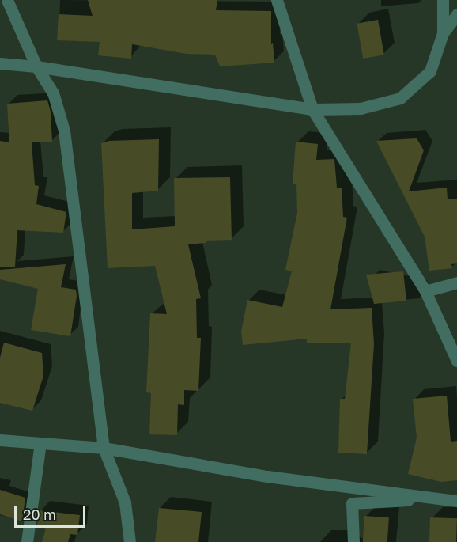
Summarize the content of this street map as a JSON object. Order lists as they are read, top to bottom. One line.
{"scale_bar":"20 m"}
